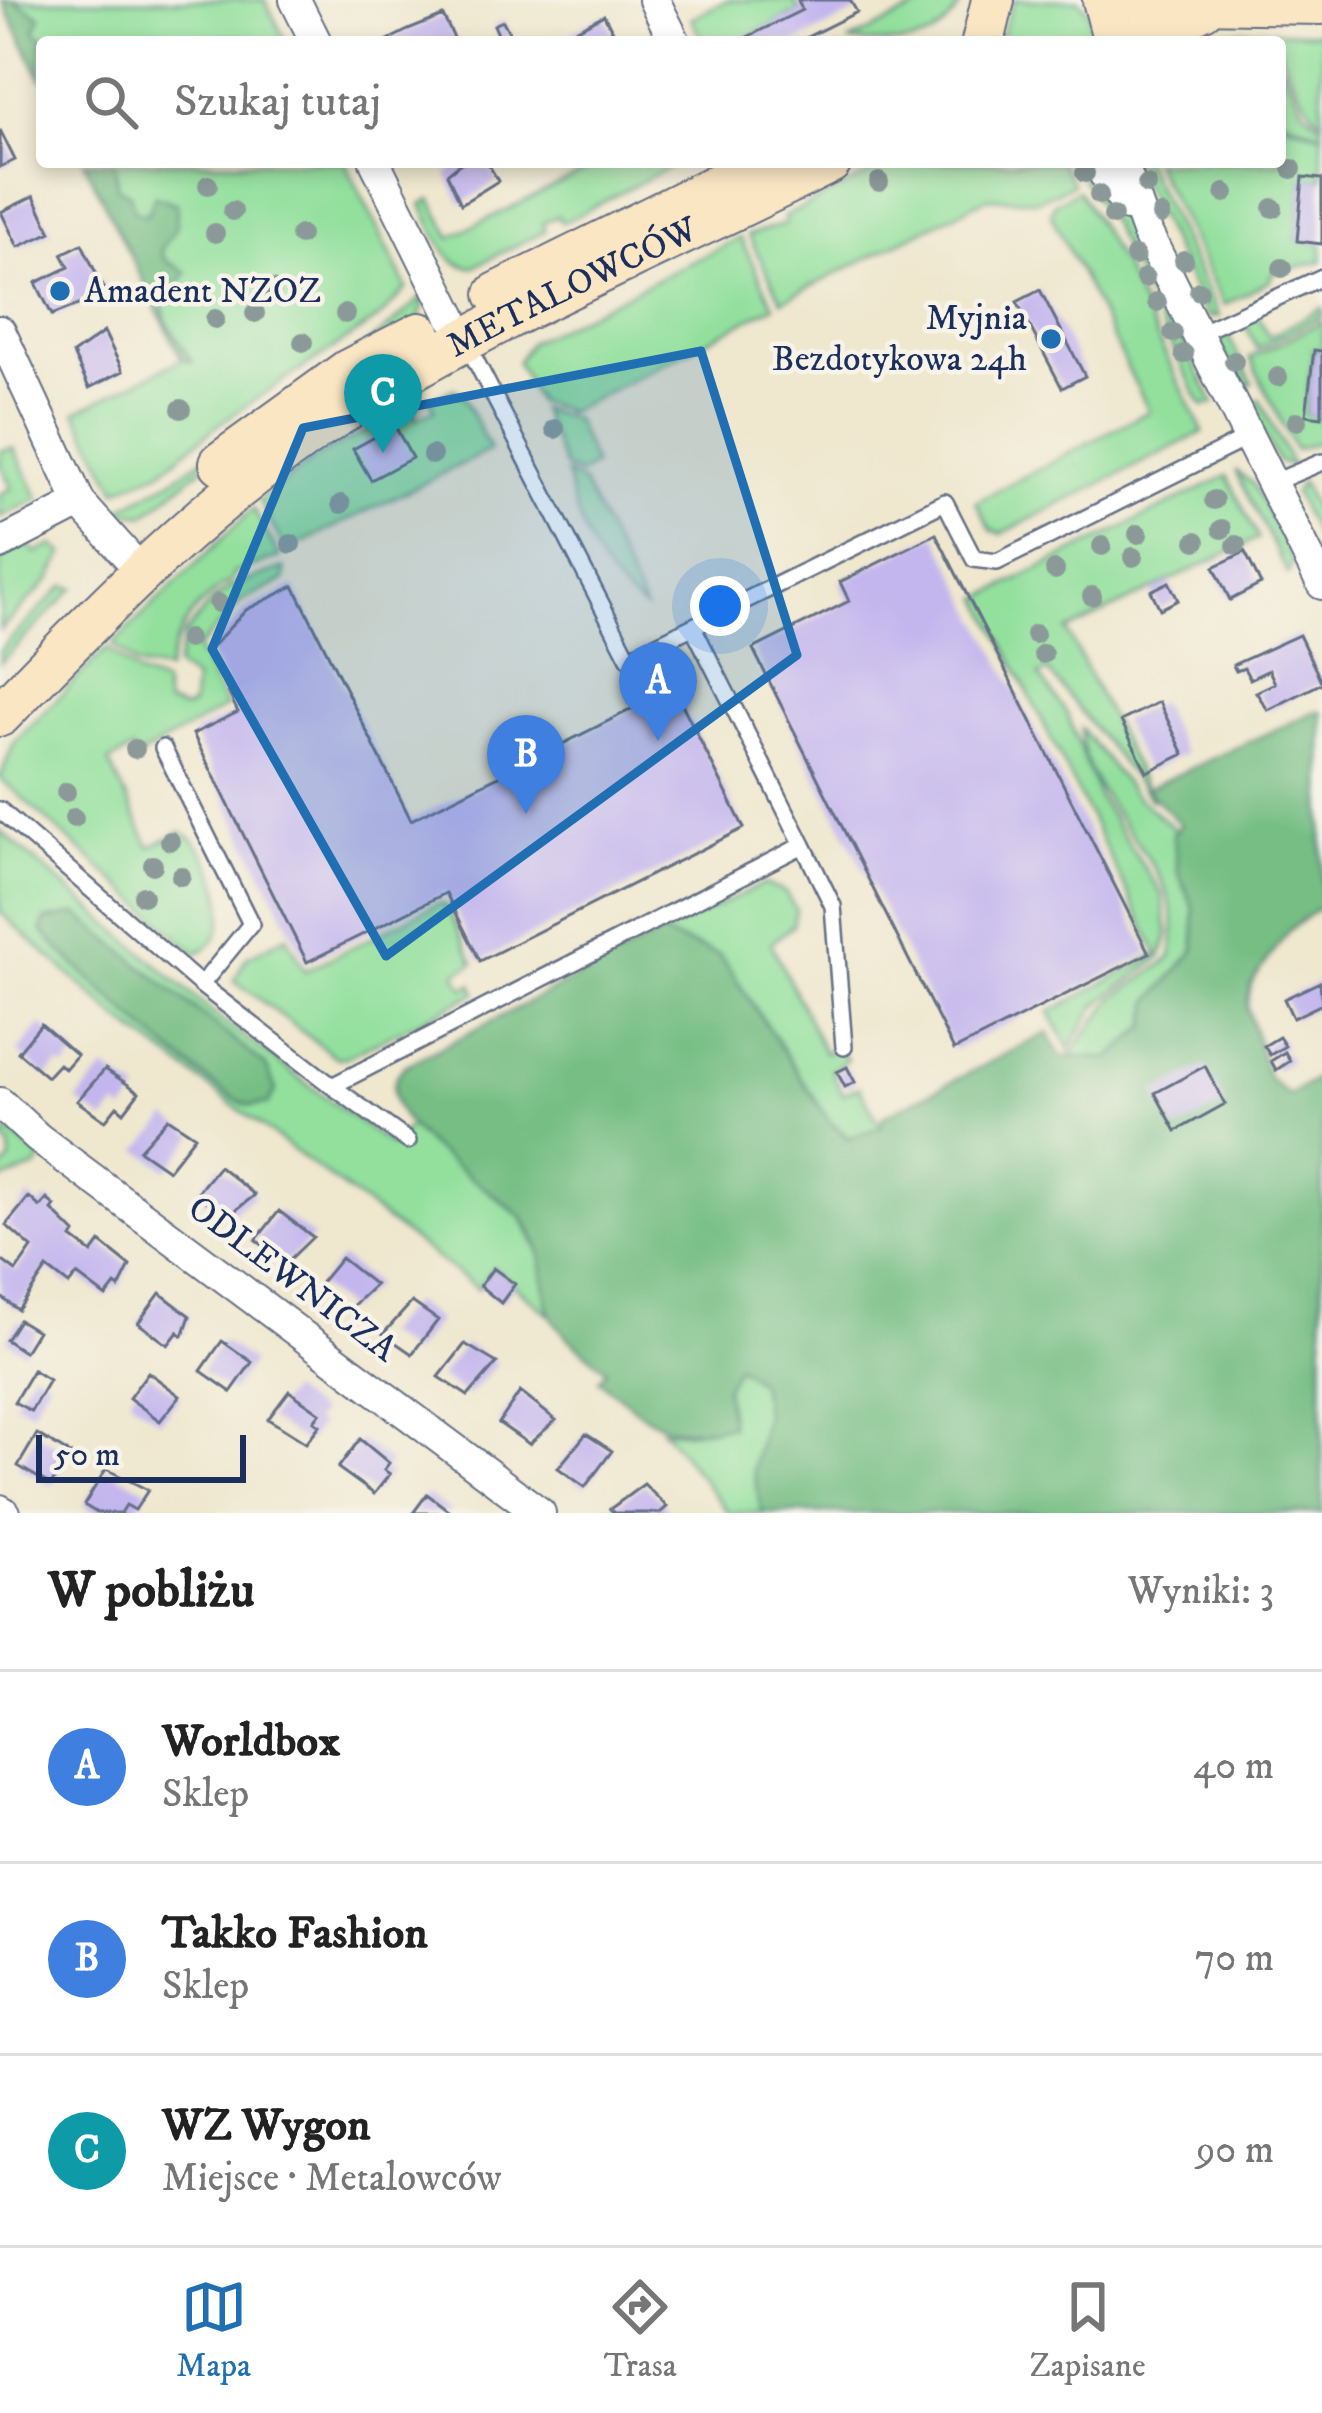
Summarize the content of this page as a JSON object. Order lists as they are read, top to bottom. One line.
{"streets":{"street":["METALOWCÓW","ODLEWNICZA"]},"places":["Amadent NZOZ","Myjnia Bezdotykowa 24h"],"scale_bar":"50 m","page":{"search":"Szukaj tutaj","pins":["C","A","B"],"scale":"50 m","heading":["W pobliżu","Wyniki: 3"],"list":[{"mark":"A","name":"Worldbox","note":"Sklep","value":"40 m"},{"mark":"B","name":"Takko Fashion","note":"Sklep","value":"70 m"},{"mark":"C","name":"WZ Wygon","note":"Miejsce · Metalowców","value":"90 m"}],"nav":["Mapa","Trasa","Zapisane"]}}
